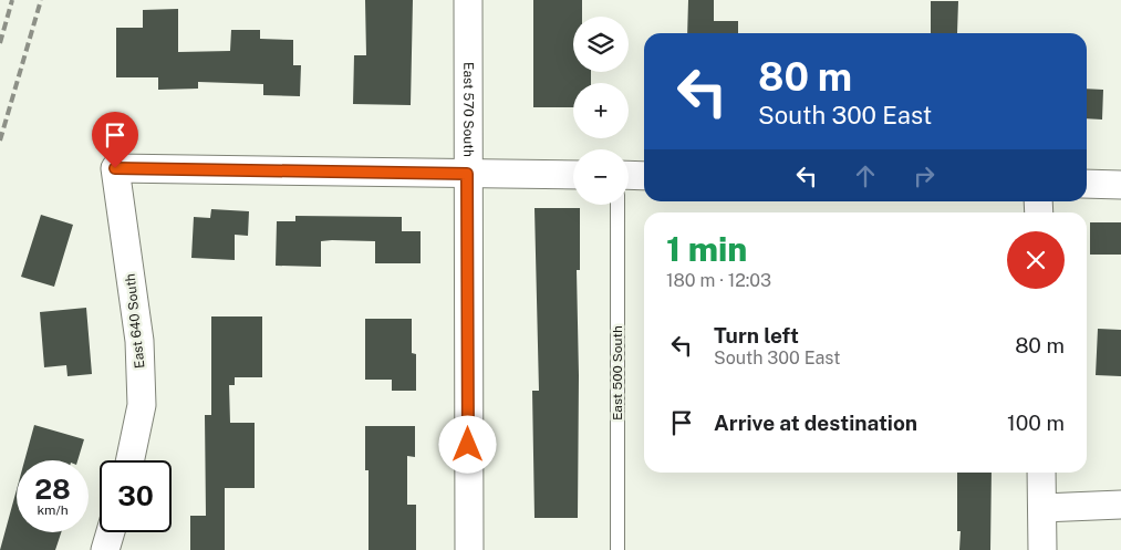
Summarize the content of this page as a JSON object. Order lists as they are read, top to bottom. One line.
{"streets":{"street":["East 570 South","East 640 South"],"lane":["East 500 South"]},"crossings":[["East 570 South","East 640 South"]],"page":{"map_buttons":["+","−"],"turn":["80 m","South 300 East"],"heading":["1 min","180 m · 12:03"],"list":[{"name":"Turn left","note":"South 300 East","value":"80 m"},{"name":"Arrive at destination","value":"100 m"}],"speed":"28 km/h","limit":"30"}}
